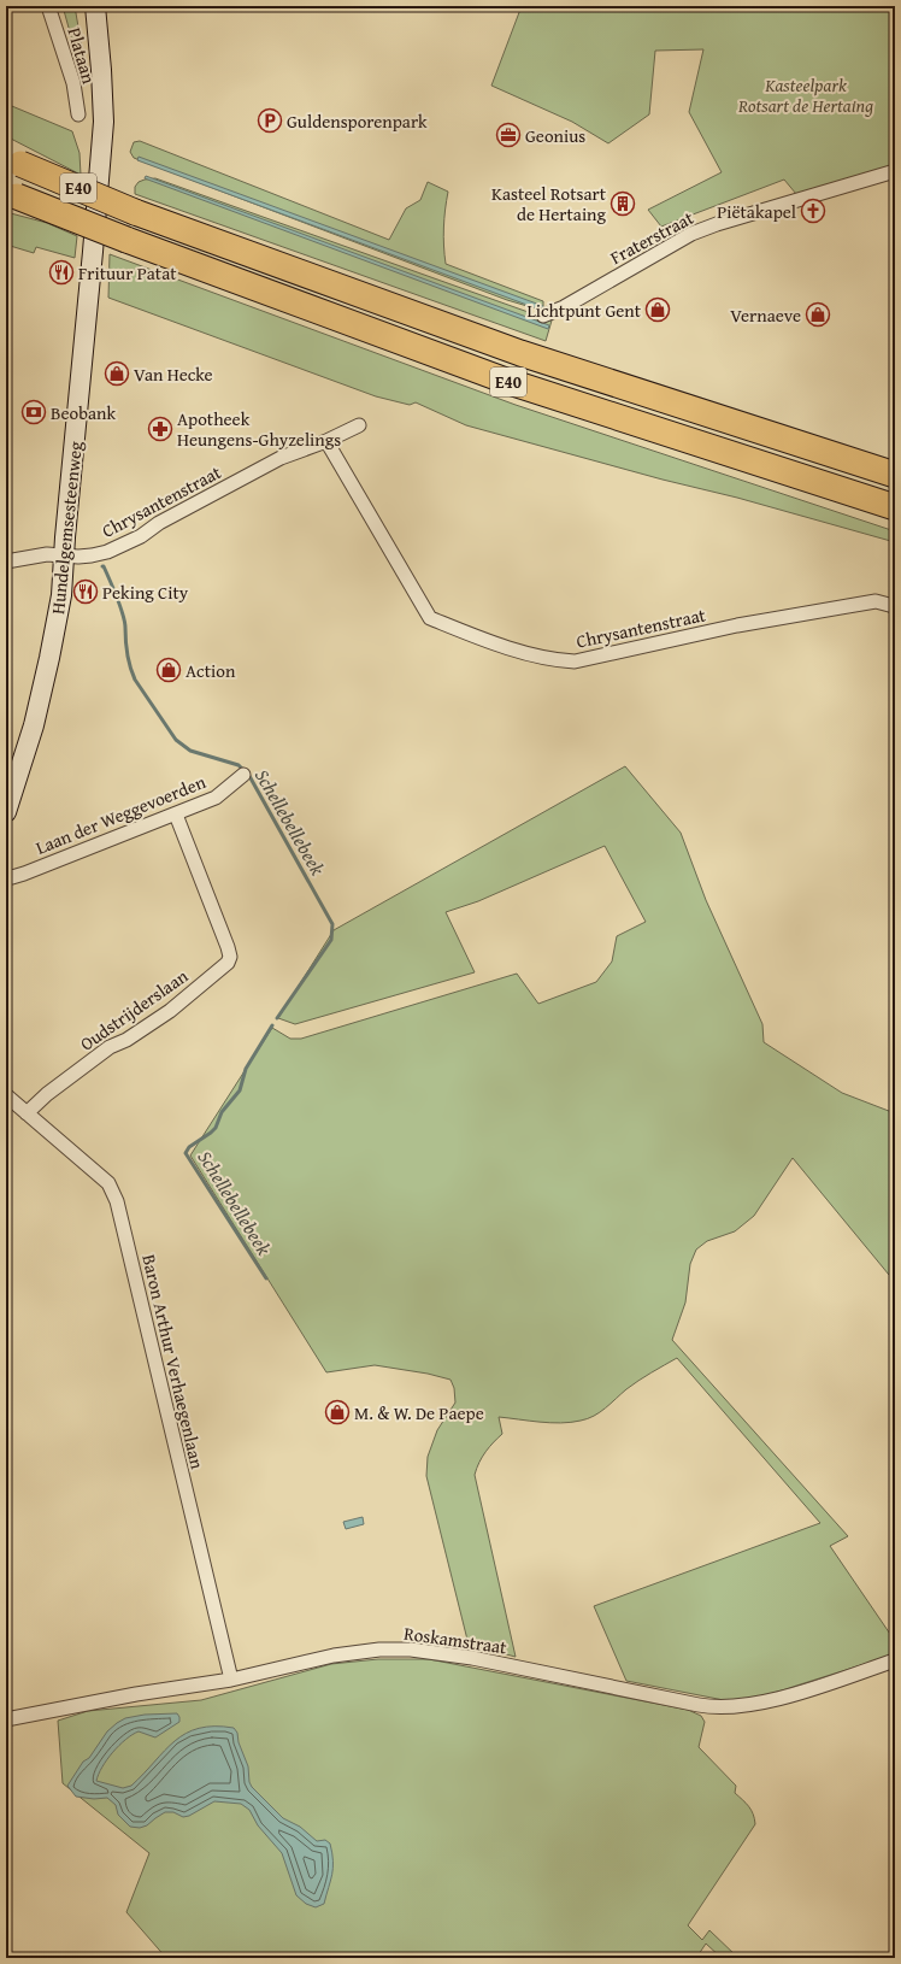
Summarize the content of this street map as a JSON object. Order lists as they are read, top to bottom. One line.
{"streets":{"highway":["E40"],"main road":["Hundelgemsesteenweg"],"street":["Plataan","Fraterstraat","Chrysantenstraat","Laan der Weggevoerden","Oudstrijderslaan","Baron Arthur Verhaegenlaan","Roskamstraat"]},"crossings":[["Chrysantenstraat","Hundelgemsesteenweg"],["Laan der Weggevoerden","Oudstrijderslaan"],["Oudstrijderslaan","Baron Arthur Verhaegenlaan"],["Baron Arthur Verhaegenlaan","Roskamstraat"]],"water":["Schellebellebeek"],"parks":["Kasteelpark Rotsart de Hertaing"],"places":{"parking":["Guldensporenpark"],"office":["Geonius"],"building":["Kasteel Rotsart de Hertaing"],"church":["Piëtakapel"],"restaurant":["Frituur Patat","Peking City"],"shop":["Lichtpunt Gent","Vernaeve","Van Hecke","Action","M. & W. De Paepe"],"bank":["Beobank"],"pharmacy":["Apotheek Heungens-Ghyzelings"]}}
